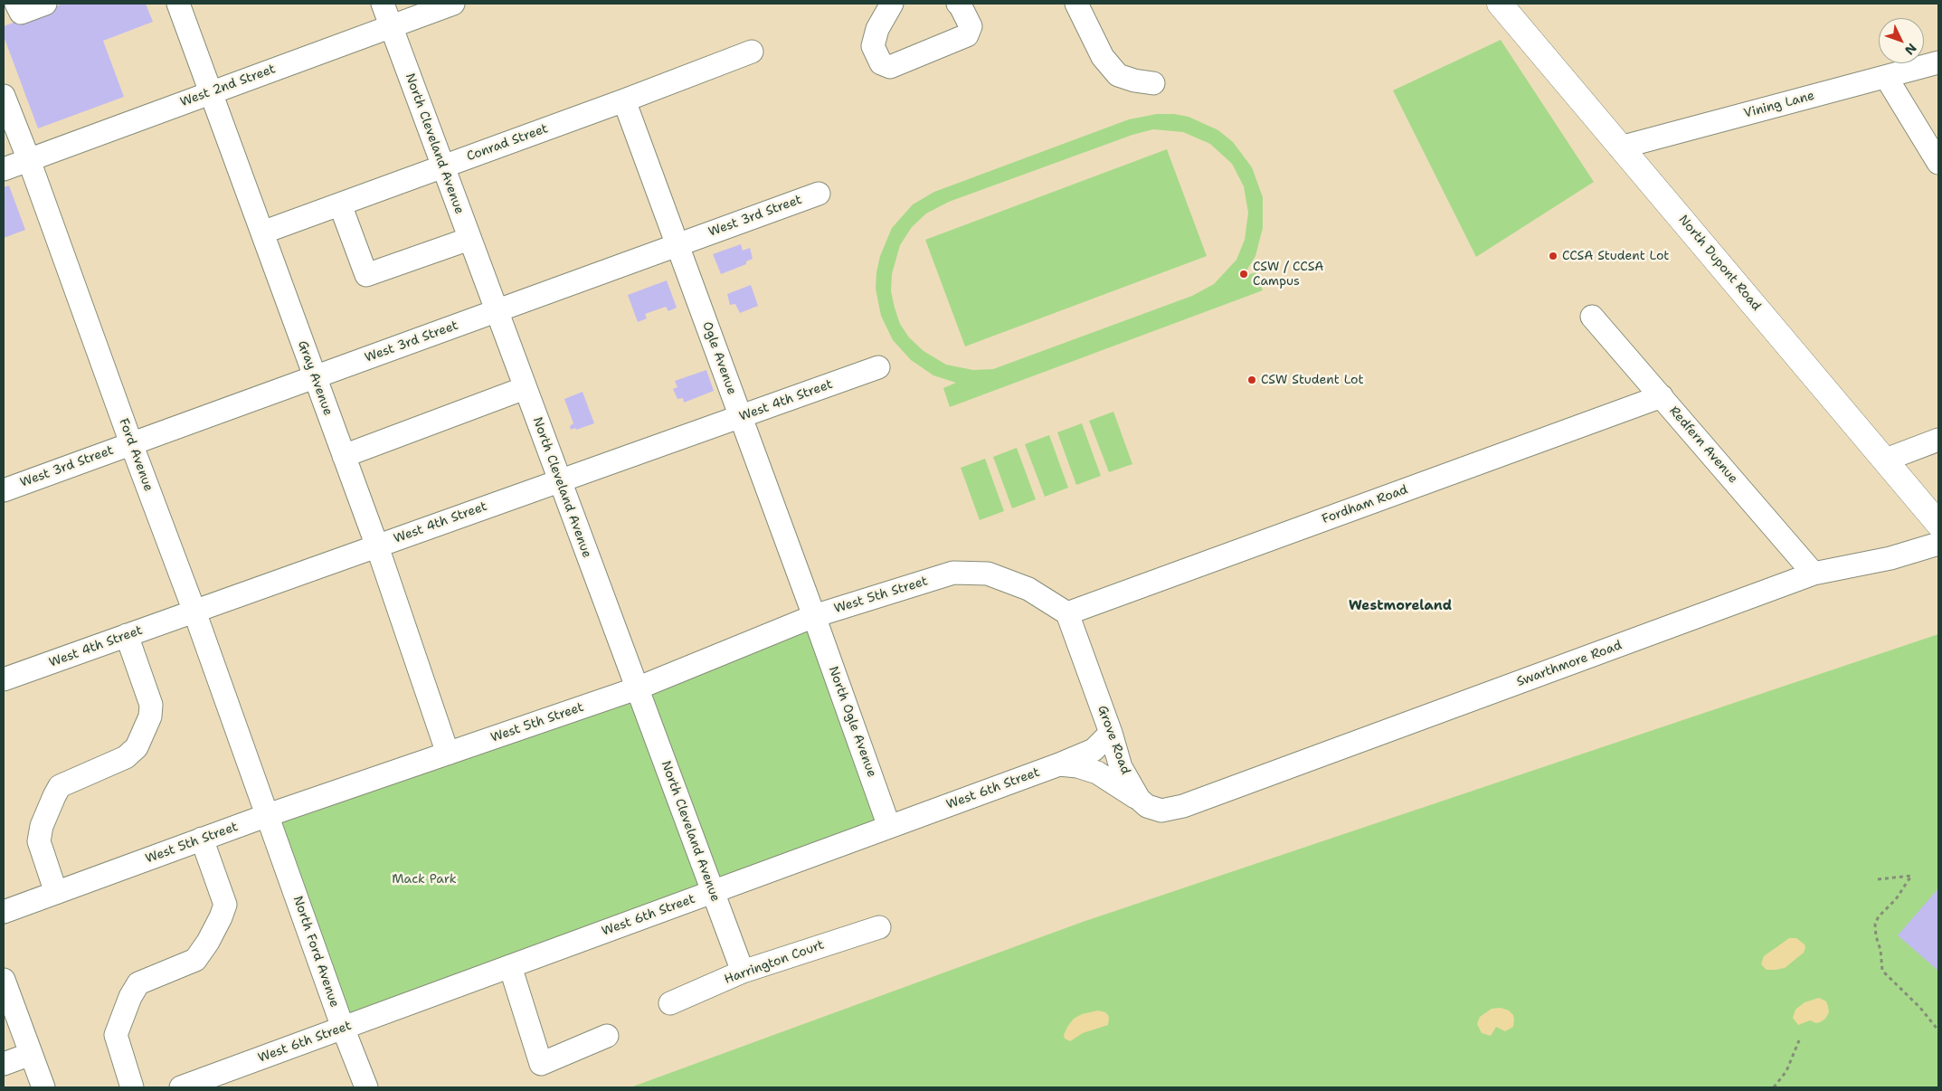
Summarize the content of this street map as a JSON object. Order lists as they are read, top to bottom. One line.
{"streets":{"main road":["North Dupont Road"],"street":["West 2nd Street","Vining Lane","Conrad Street","North Cleveland Avenue","West 3rd Street","Ogle Avenue","Gray Avenue","West 4th Street","Redfern Avenue","Ford Avenue","Fordham Road","West 5th Street","Swarthmore Road","North Ogle Avenue","Grove Road","West 6th Street","North Ford Avenue","Harrington Court"]},"crossings":[["West 2nd Street","North Cleveland Avenue"],["West 2nd Street","Gray Avenue"],["West 2nd Street","Ford Avenue"],["Vining Lane","North Dupont Road"],["Conrad Street","North Cleveland Avenue"],["Conrad Street","Ogle Avenue"],["Conrad Street","Gray Avenue"],["North Cleveland Avenue","West 3rd Street"],["North Cleveland Avenue","West 4th Street"],["North Cleveland Avenue","West 5th Street"],["North Cleveland Avenue","West 6th Street"],["North Cleveland Avenue","Harrington Court"],["West 3rd Street","Ogle Avenue"],["West 3rd Street","Gray Avenue"],["West 3rd Street","Ford Avenue"],["Ogle Avenue","West 4th Street"],["Ogle Avenue","West 5th Street"],["Ogle Avenue","North Ogle Avenue"],["Gray Avenue","West 4th Street"],["Gray Avenue","West 5th Street"],["West 4th Street","Ford Avenue"],["Redfern Avenue","Fordham Road"],["Redfern Avenue","Swarthmore Road"],["Ford Avenue","West 5th Street"],["Ford Avenue","North Ford Avenue"],["Fordham Road","West 5th Street"],["Fordham Road","Grove Road"],["West 5th Street","North Ogle Avenue"],["West 5th Street","Grove Road"],["West 5th Street","North Ford Avenue"],["Swarthmore Road","Grove Road"],["Swarthmore Road","West 6th Street"],["North Ogle Avenue","West 6th Street"],["Grove Road","West 6th Street"],["West 6th Street","North Ford Avenue"]],"districts":["Westmoreland"],"parks":["Mack Park"],"places":["CCSA Student Lot","CSW / CCSA Campus","CSW Student Lot"],"north":"bottom right"}
